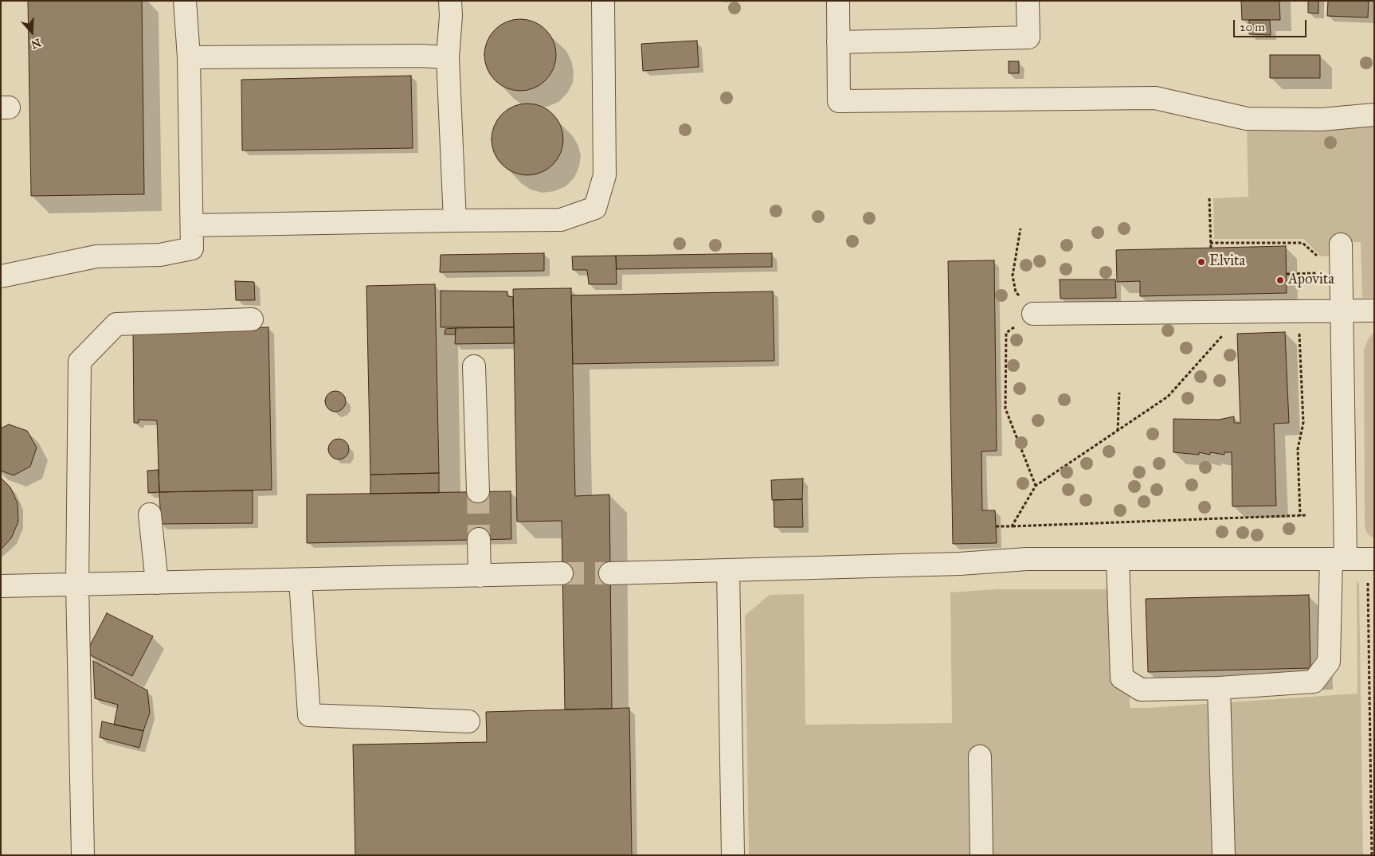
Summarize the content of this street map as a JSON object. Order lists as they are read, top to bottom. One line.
{"places":["Elvita","Apovita"],"scale_bar":"20 m","north":"bottom"}
